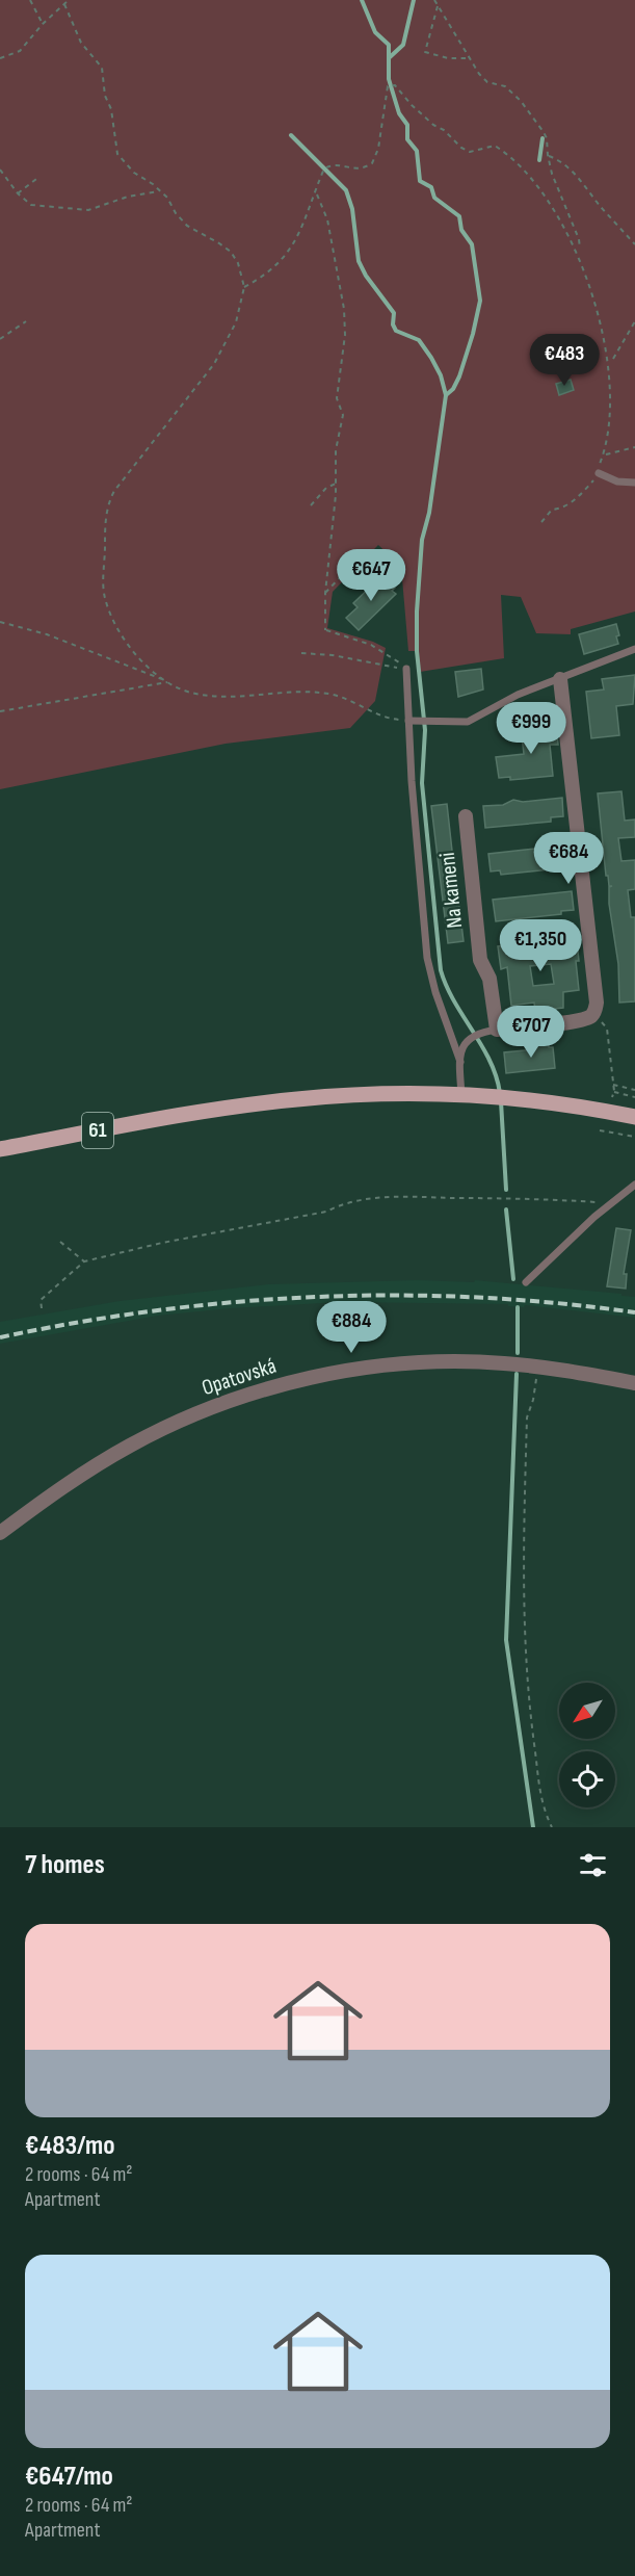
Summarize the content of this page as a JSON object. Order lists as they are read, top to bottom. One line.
{"streets":{"main road":["61"],"street":["Na kameni","Opatovská"]},"north":"bottom left","page":{"price":["€483","€647","€999","€684","€1,350","€707","€884"],"heading":"7 homes","list":[{"name":"€483/mo","note":"2 rooms · 64 m² · Apartment"},{"name":"€647/mo","note":"2 rooms · 64 m² · Apartment"}]}}
